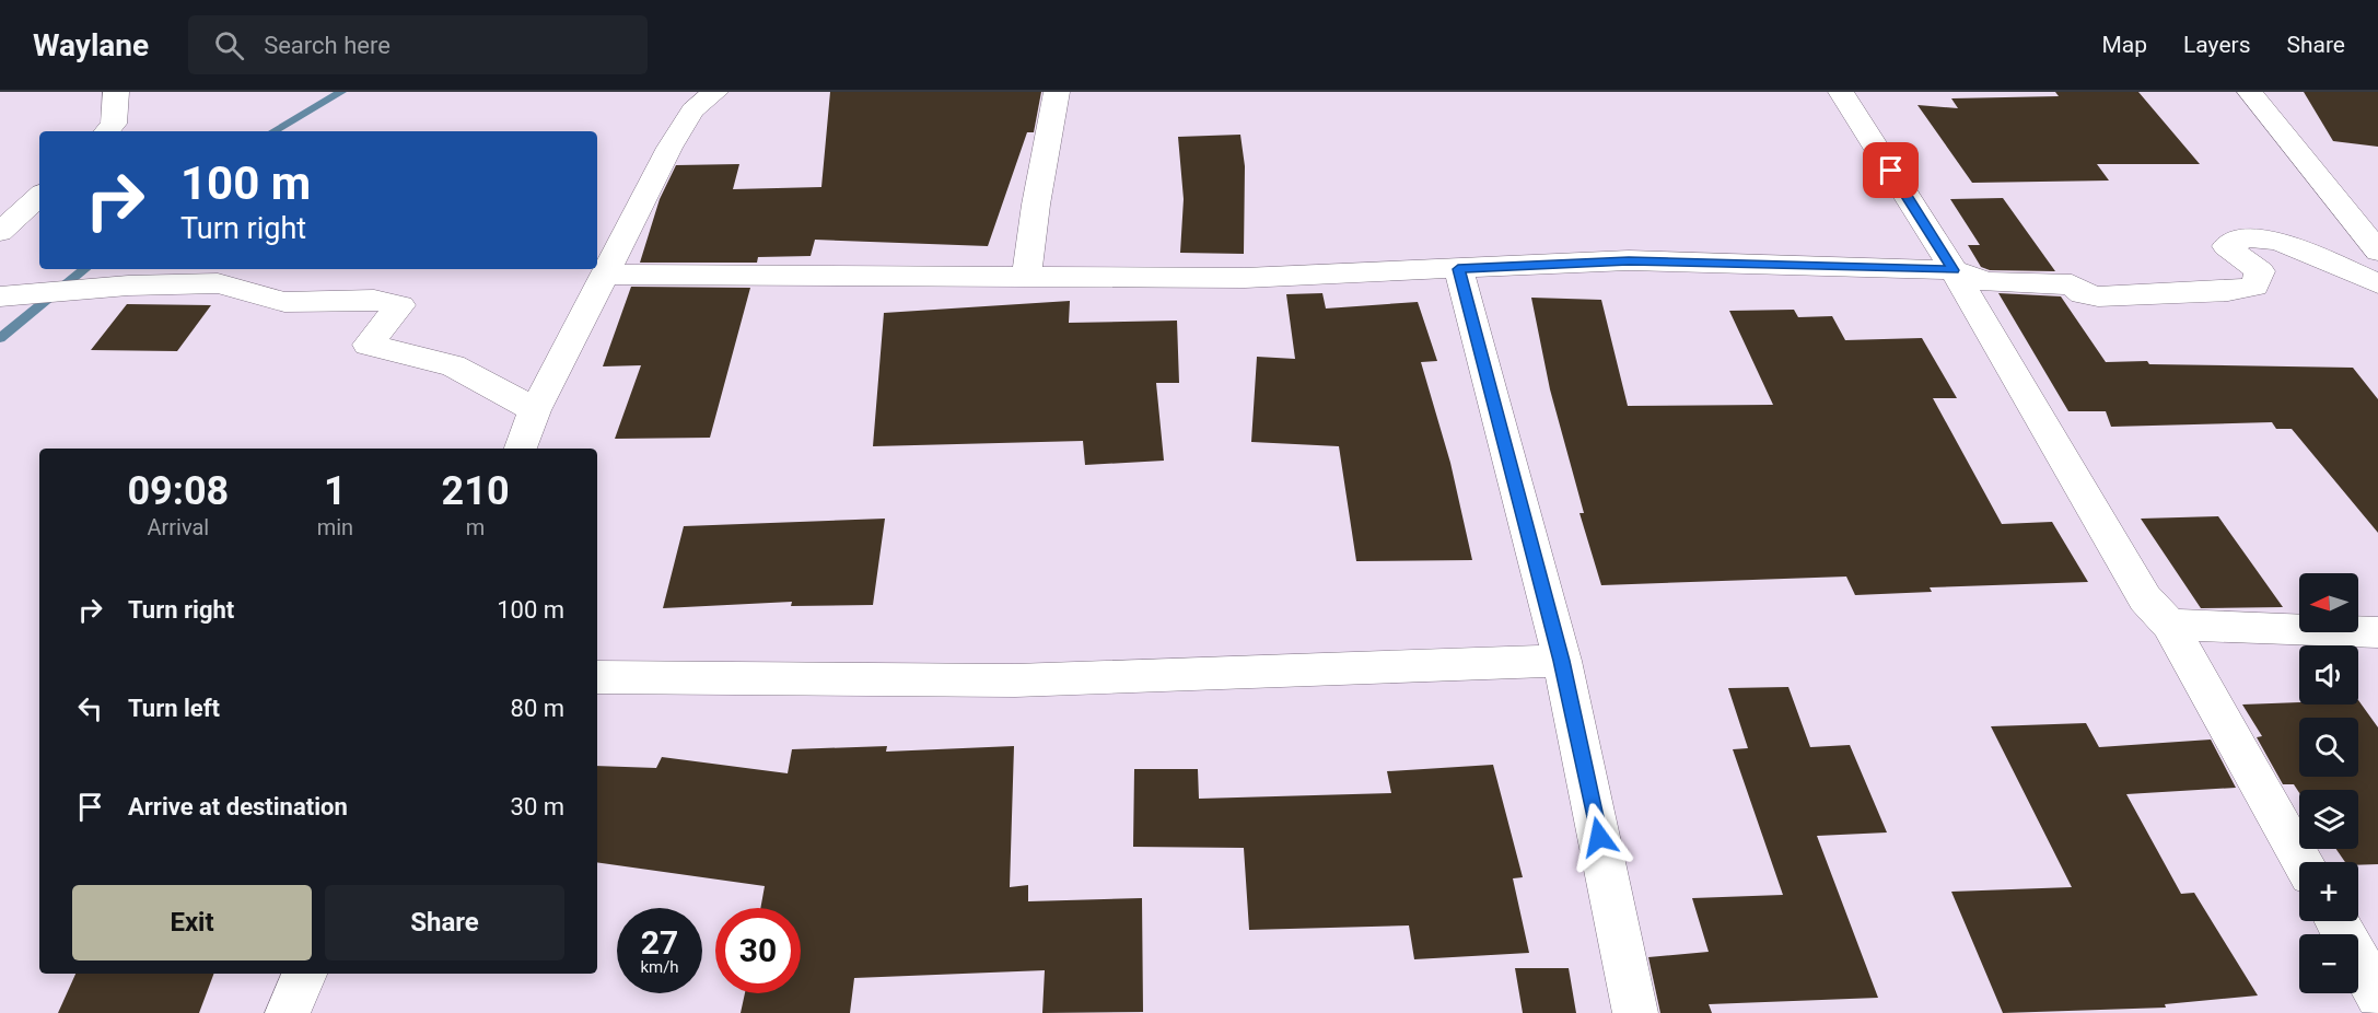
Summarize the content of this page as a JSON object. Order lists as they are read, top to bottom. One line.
{"north":"left","page":{"header":"Waylane","search":"Search here","nav":["Map","Layers","Share"],"turn":["100 m","Turn right"],"eta":["09:08","Arrival","1","min","210","m"],"list":[{"name":"Turn right","value":"100 m"},{"name":"Turn left","value":"80 m"},{"name":"Arrive at destination","value":"30 m"}],"map_buttons":["+","−"],"buttons":["Exit","Share"],"speed":"27 km/h","limit":"30"}}
